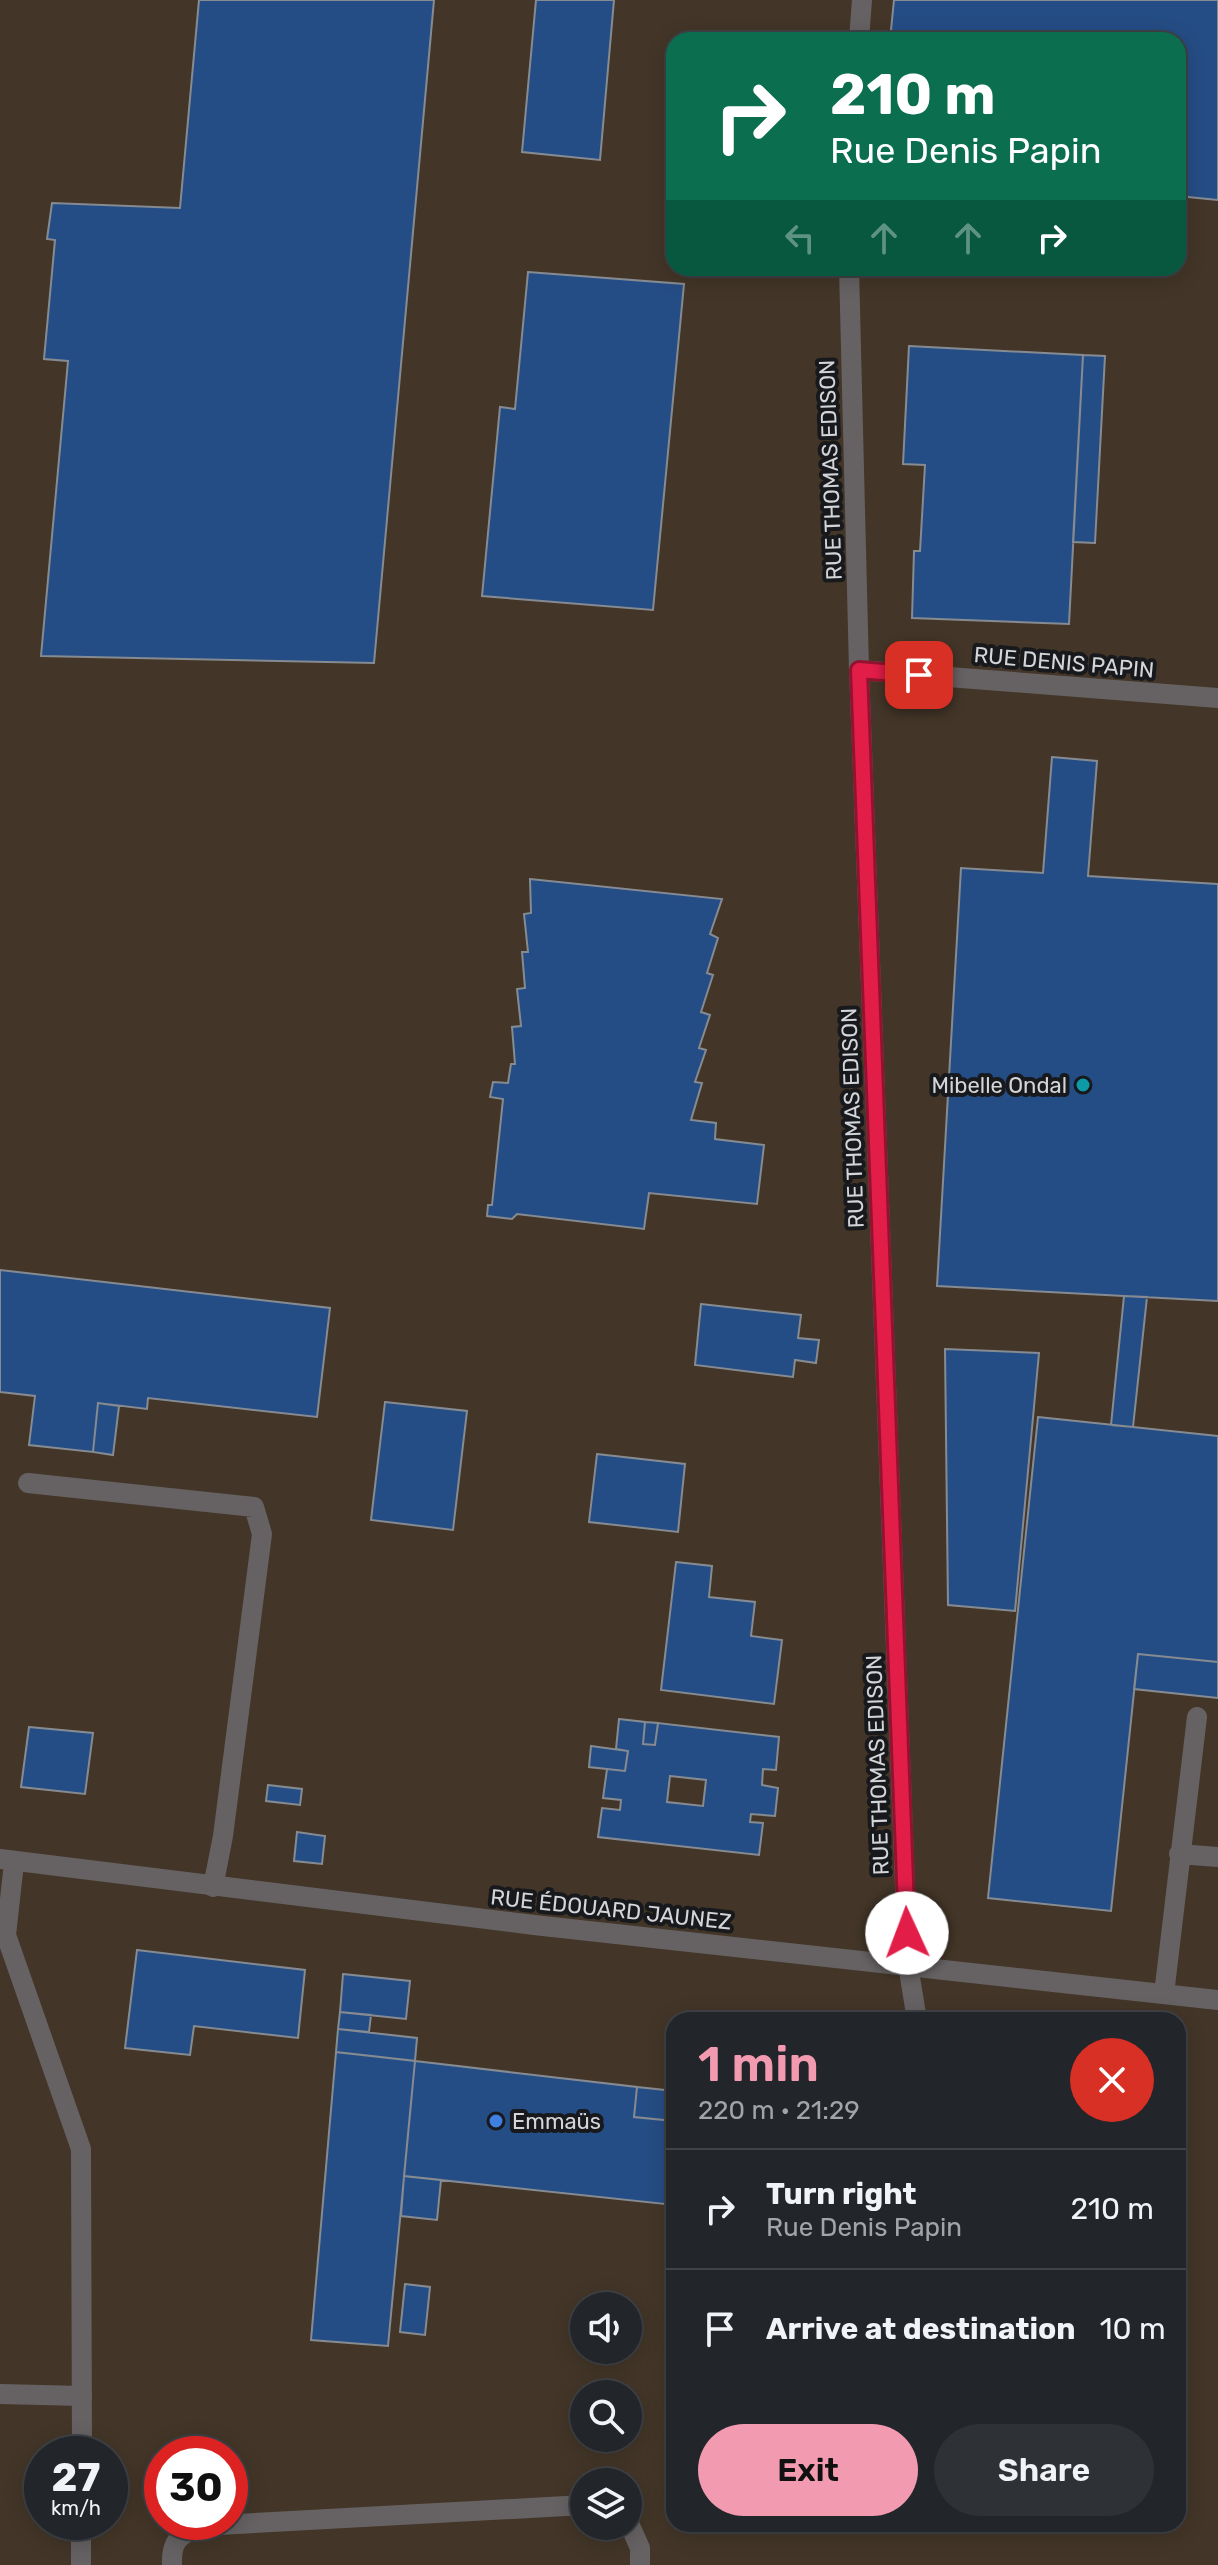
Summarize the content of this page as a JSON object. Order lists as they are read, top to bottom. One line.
{"streets":{"street":["RUE THOMAS EDISON","RUE DENIS PAPIN","RUE ÉDOUARD JAUNEZ"]},"crossings":[["RUE THOMAS EDISON","RUE DENIS PAPIN"],["RUE THOMAS EDISON","RUE ÉDOUARD JAUNEZ"]],"places":["Mibelle Ondal","Emmaüs"],"page":{"turn":["210 m","Rue Denis Papin"],"heading":["1 min","220 m · 21:29"],"list":[{"name":"Turn right","note":"Rue Denis Papin","value":"210 m"},{"name":"Arrive at destination","value":"10 m"}],"buttons":["Exit","Share"],"speed":"27 km/h","limit":"30"}}
